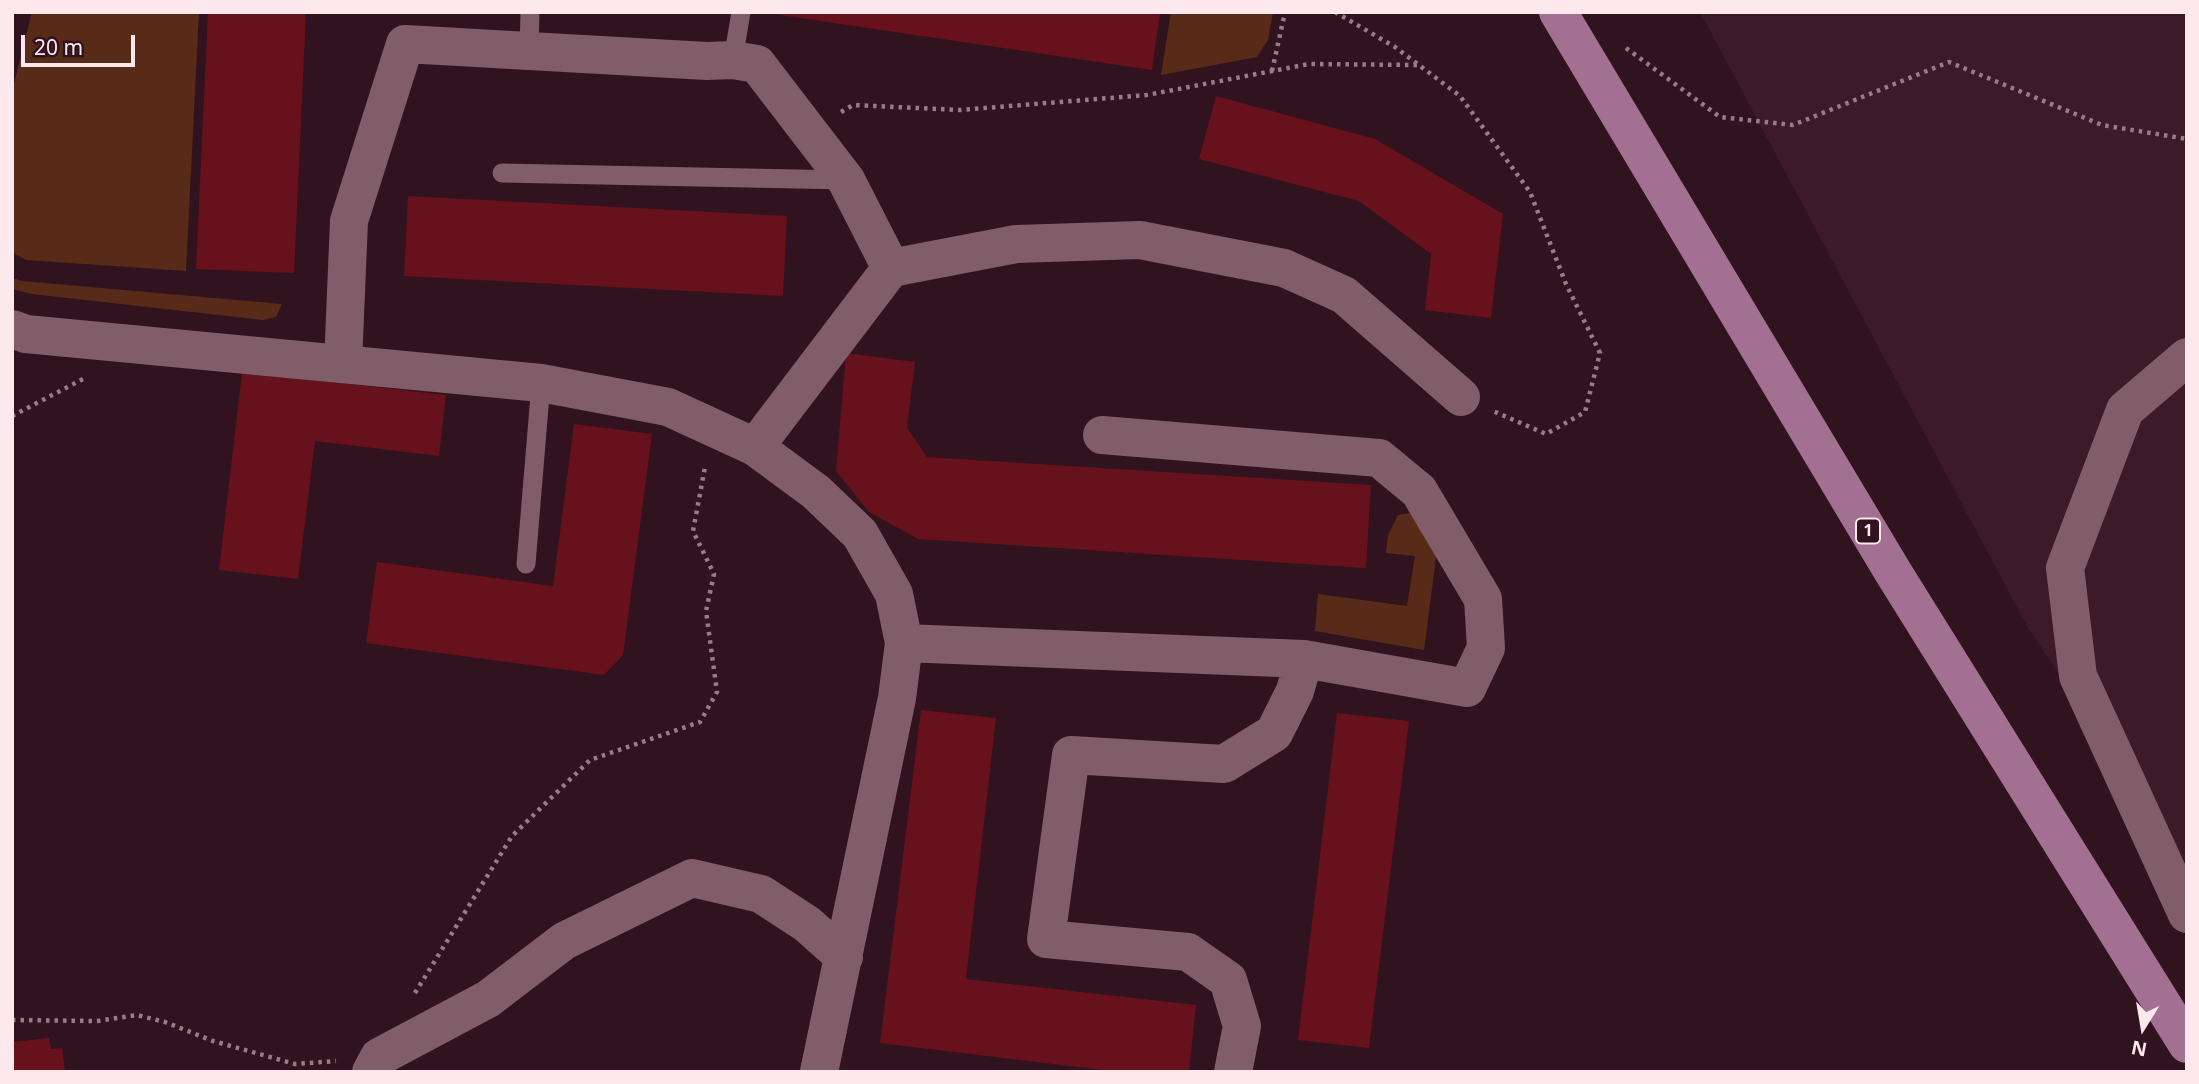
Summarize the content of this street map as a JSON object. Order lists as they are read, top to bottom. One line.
{"streets":{"main road":["1"]},"scale_bar":"20 m","north":"bottom"}
